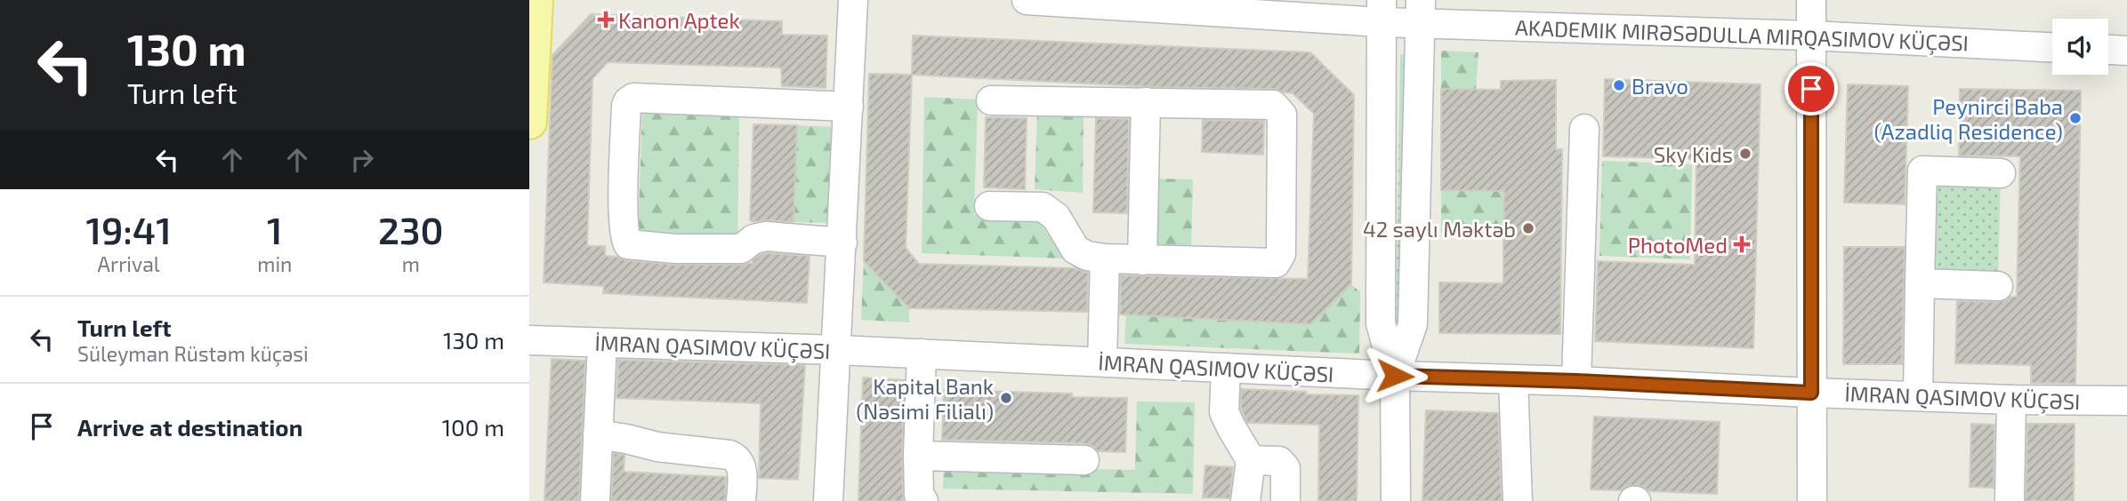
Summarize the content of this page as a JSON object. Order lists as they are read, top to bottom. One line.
{"places":{"health":["Kanon Aptek","PhotoMed"],"other":["Bravo","Peynirci Baba (Azadliq Residence)","Sky Kids","42 saylı Məktəb","Kapital Bank (Nəsimi Filialı)"]},"page":{"turn":["130 m","Turn left"],"eta":["19:41","Arrival","1","min","230","m"],"list":[{"name":"Turn left","note":"Süleyman Rüstəm küçəsi","value":"130 m"},{"name":"Arrive at destination","value":"100 m"}]}}
